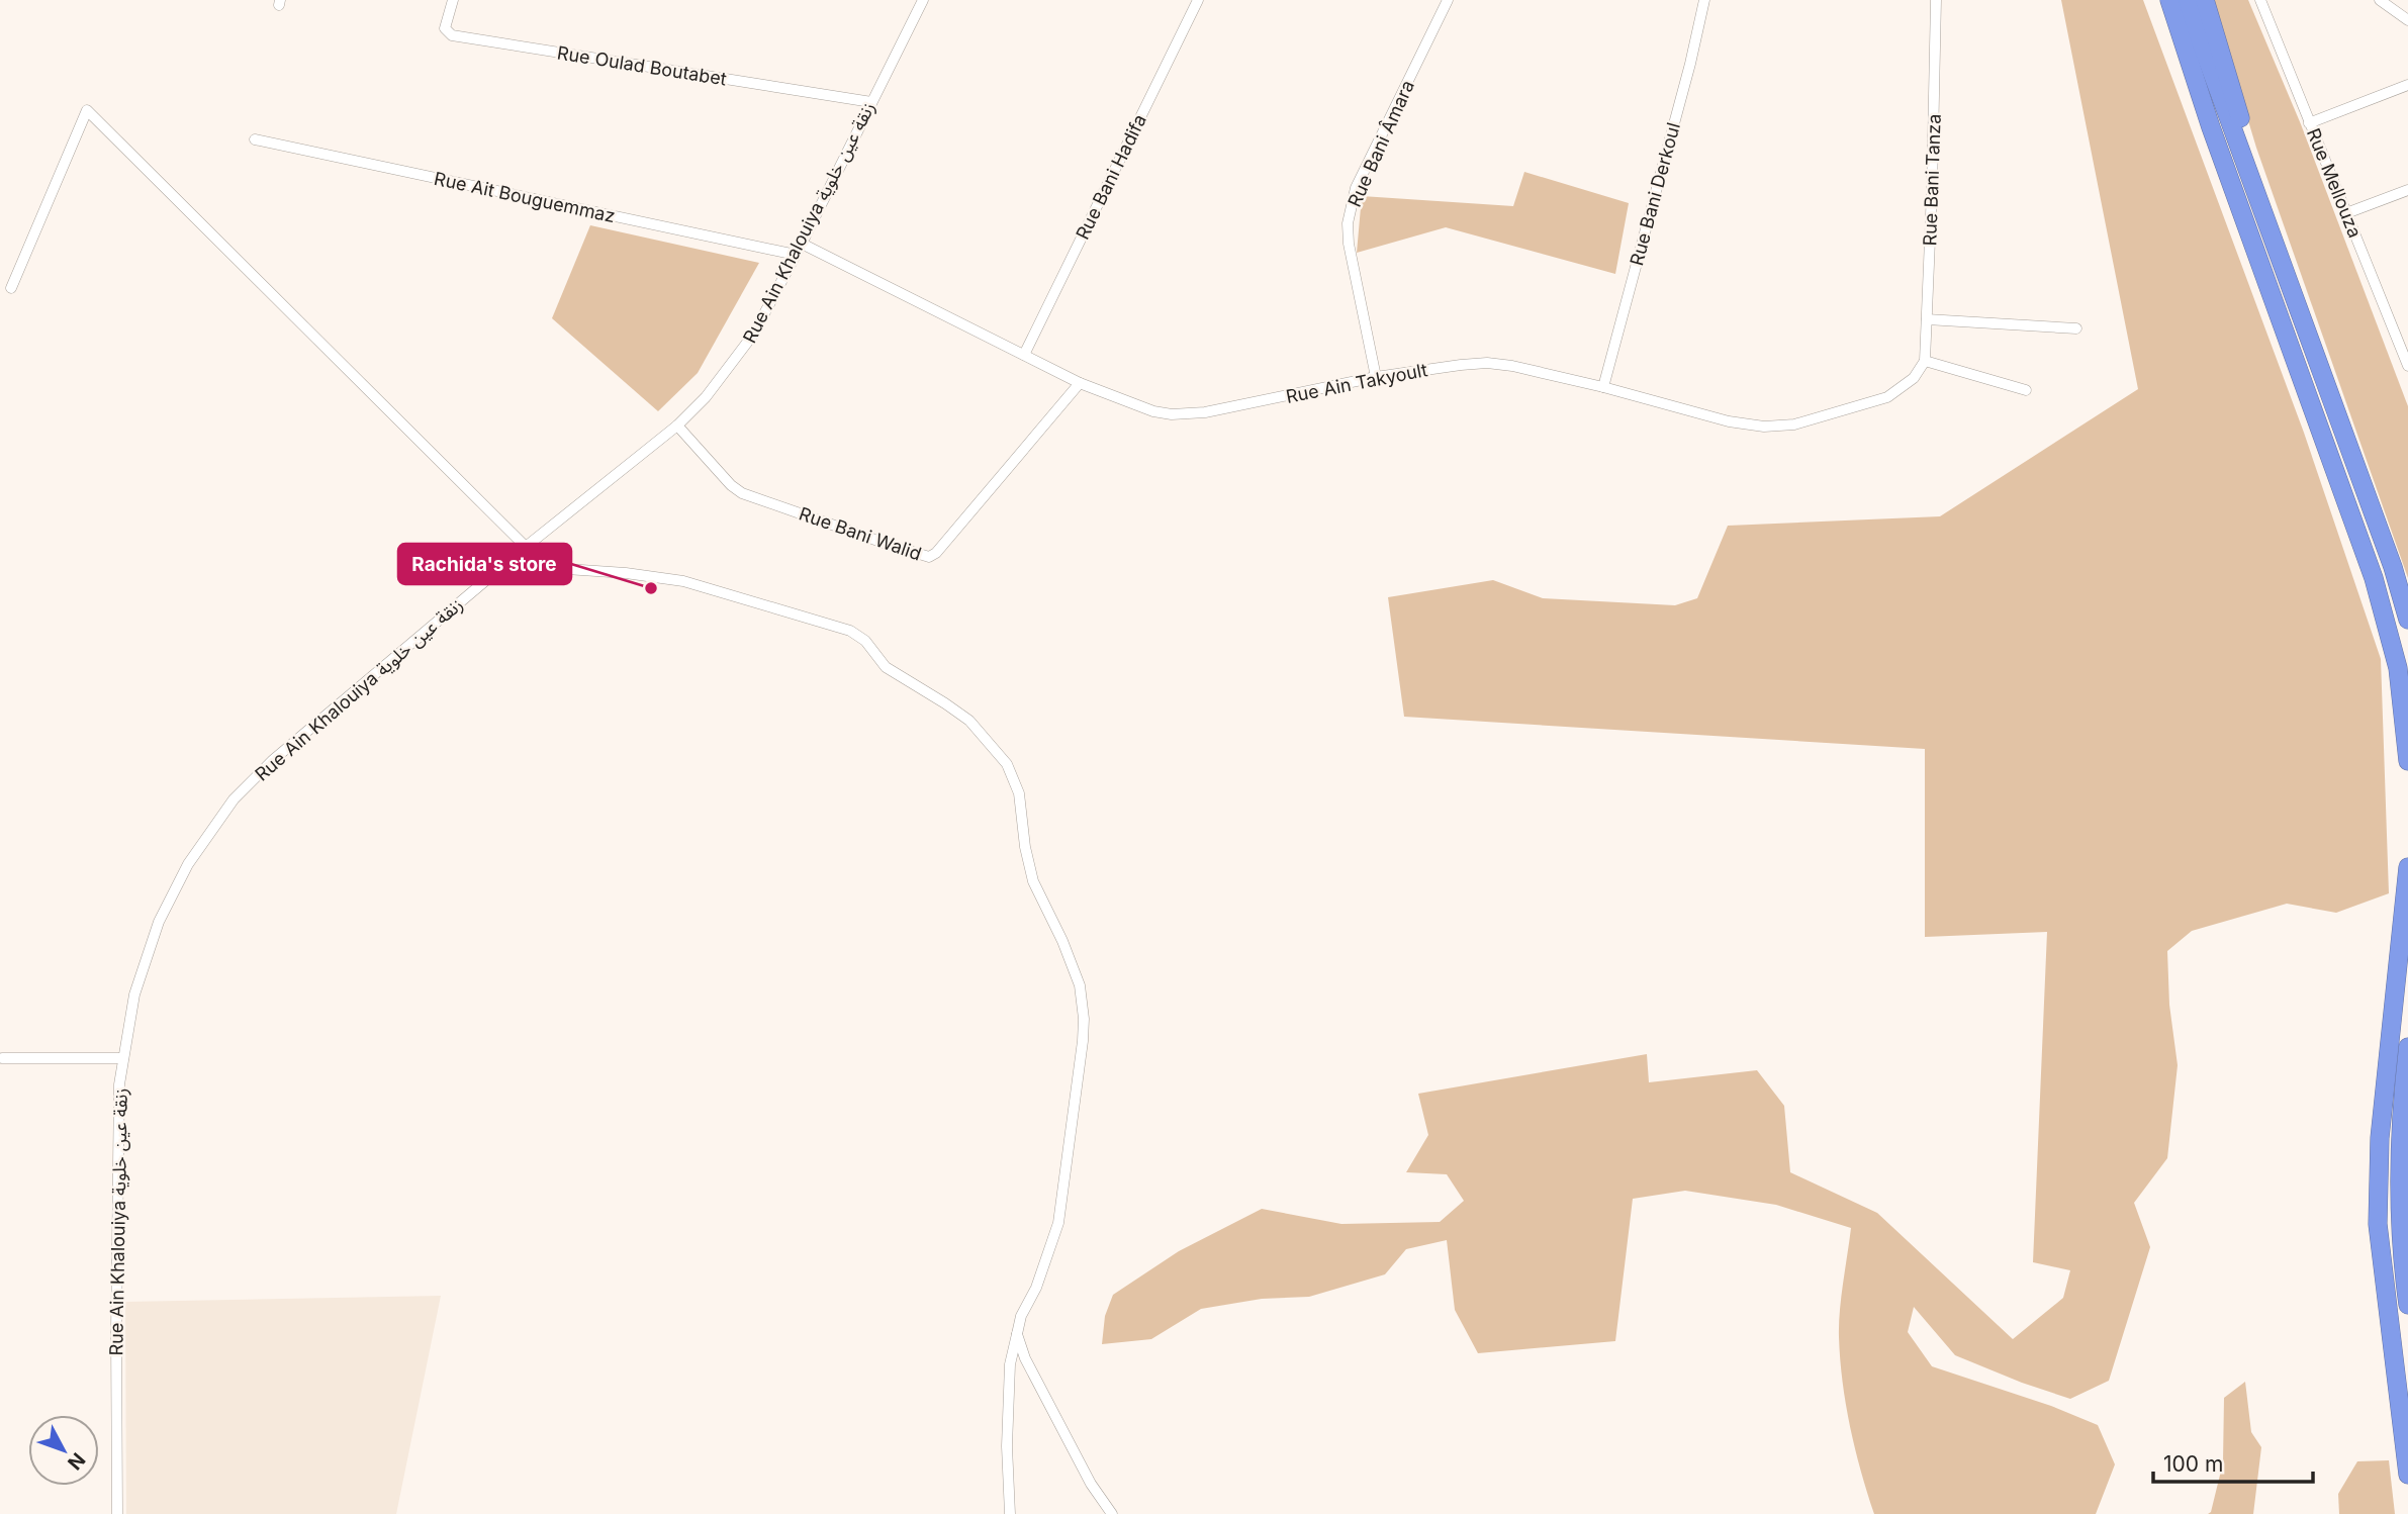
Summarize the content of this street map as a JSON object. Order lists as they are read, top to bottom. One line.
{"streets":{"street":["Rue Oulad Boutabet","Rue Bani Âmara","Rue Bani Hadifa","Rue Bani Tanza","Rue Mellouza","Rue Bani Derkoul","Rue Ait Bouguemmaz","Rue Ain Khalouiya زنقة عين خلوية","Rue Ain Takyoult","Rue Bani Walid"]},"crossings":[["Rue Oulad Boutabet","Rue Ain Khalouiya زنقة عين خلوية"],["Rue Bani Âmara","Rue Ain Takyoult"],["Rue Bani Hadifa","Rue Ain Takyoult"],["Rue Bani Tanza","Rue Ain Takyoult"],["Rue Bani Derkoul","Rue Ain Takyoult"],["Rue Ait Bouguemmaz","Rue Ain Khalouiya زنقة عين خلوية"],["Rue Ain Khalouiya زنقة عين خلوية","Rue Ain Takyoult"],["Rue Ain Khalouiya زنقة عين خلوية","Rue Bani Walid"],["Rue Ain Takyoult","Rue Bani Walid"]],"places":["Rachida's store"],"scale_bar":"100 m","north":"bottom right"}
